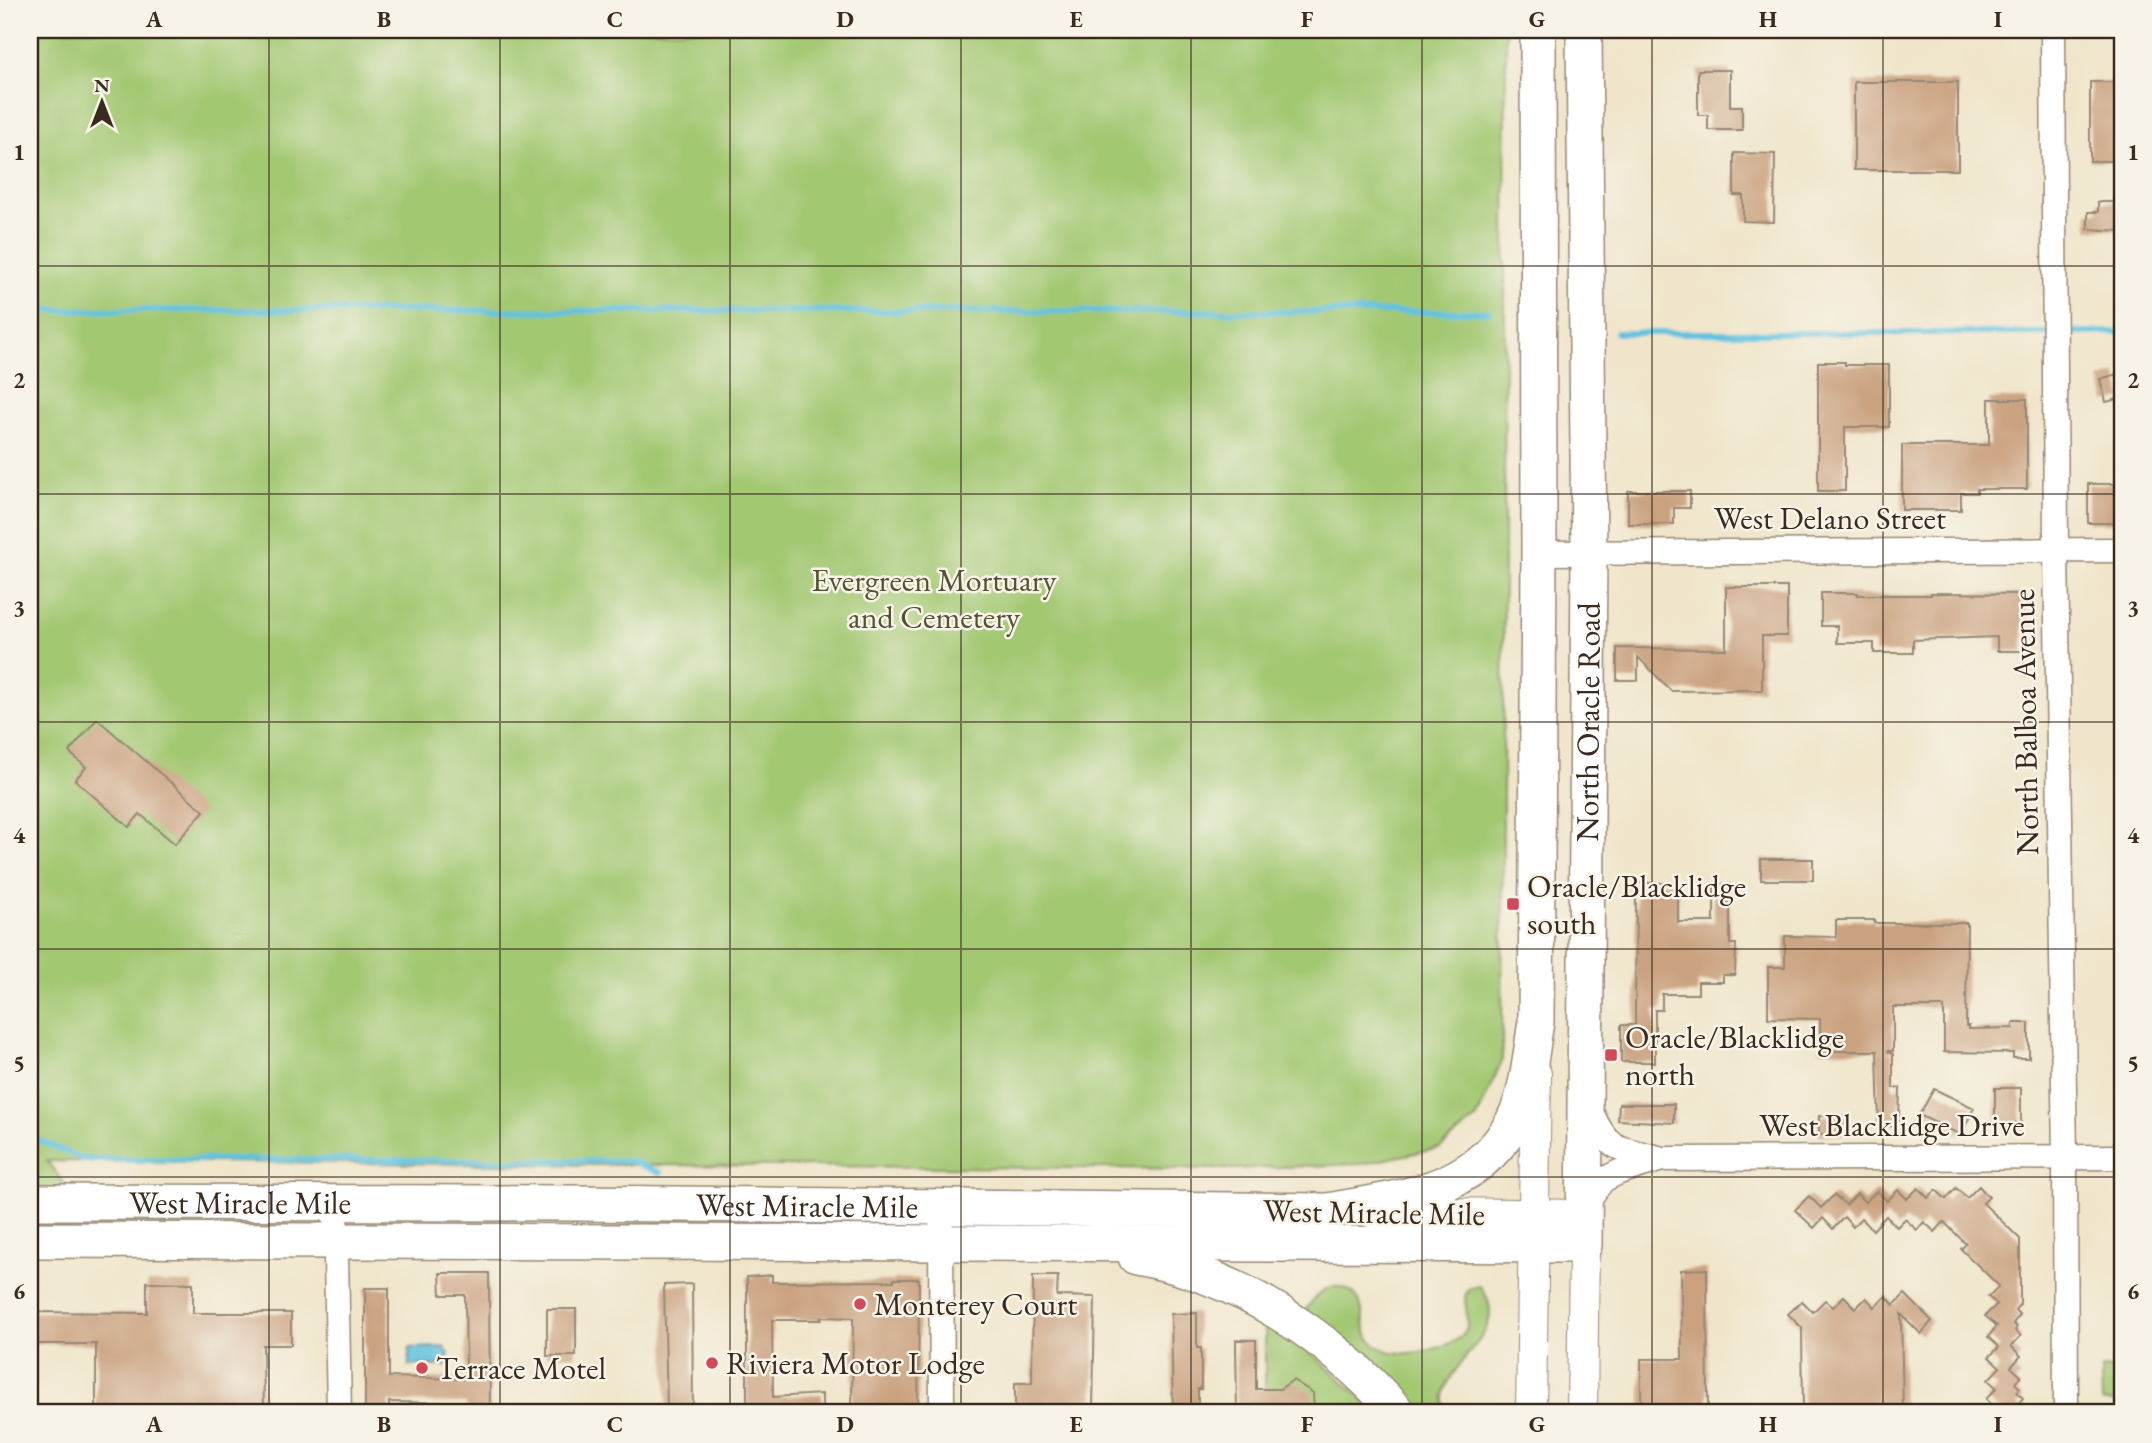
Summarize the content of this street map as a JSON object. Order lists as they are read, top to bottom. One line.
{"streets":{"highway":["North Oracle Road","West Miracle Mile"],"street":["West Delano Street","North Balboa Avenue","West Blacklidge Drive"]},"crossings":[["West Delano Street","North Oracle Road"],["West Delano Street","North Balboa Avenue"],["North Oracle Road","West Miracle Mile"],["North Balboa Avenue","West Blacklidge Drive"]],"parks":["Evergreen Mortuary and Cemetery"],"places":{"transit":["Oracle/Blacklidge south","Oracle/Blacklidge north"],"other":["Monterey Court","Riviera Motor Lodge","Terrace Motel"]},"north":"top","grid":{"columns":["A","B","C","D","E","F","G","H","I"],"rows":["1","2","3","4","5","6"]}}
